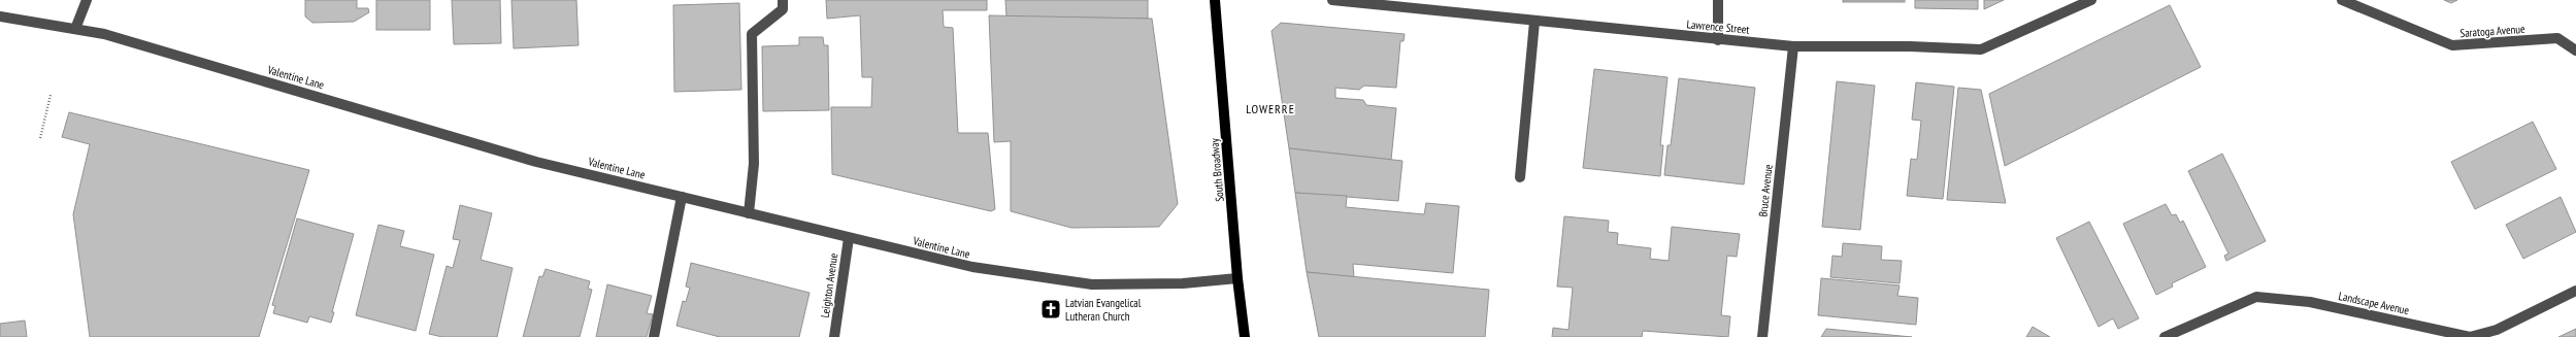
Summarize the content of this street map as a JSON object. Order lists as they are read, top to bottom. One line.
{"streets":{"main road":["South Broadway"],"street":["Lawrence Street","Saratoga Avenue","Valentine Lane","Bruce Avenue","Leighton Avenue","Landscape Avenue"]},"crossings":[["Lawrence Street","Bruce Avenue"],["Valentine Lane","South Broadway"],["Valentine Lane","Leighton Avenue"]],"districts":["LOWERRE"],"places":{"church":["Latvian Evangelical Lutheran Church"]}}
